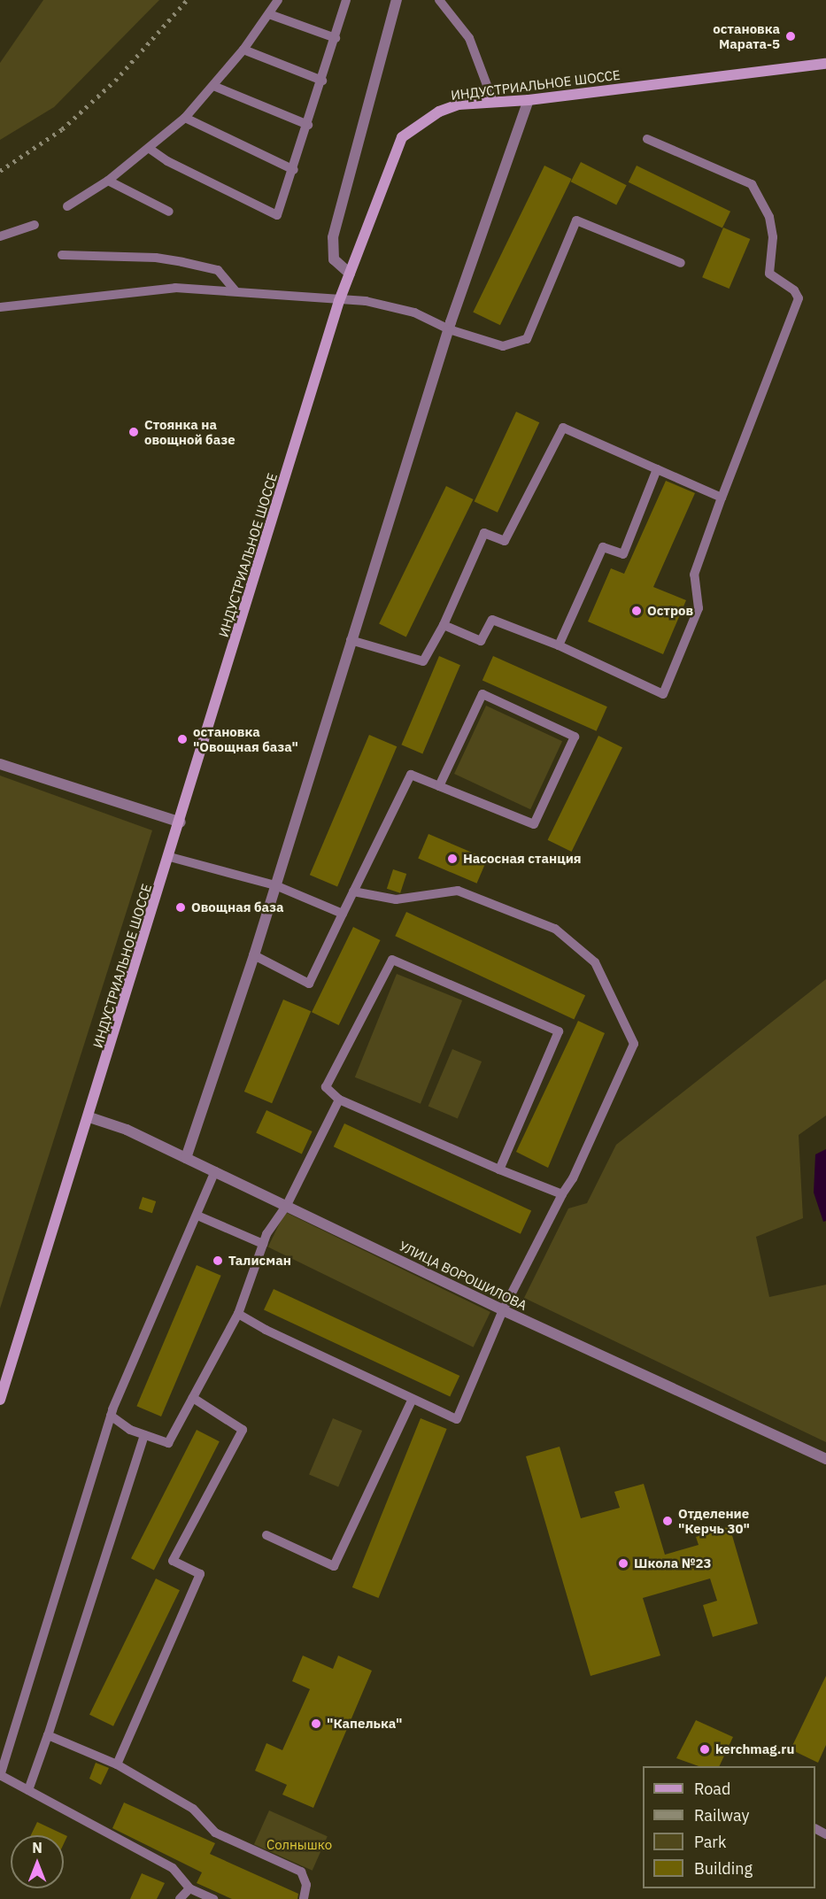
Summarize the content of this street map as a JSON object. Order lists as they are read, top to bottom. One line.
{"streets":{"main road":["ИНДУСТРИАЛЬНОЕ ШОССЕ"],"street":["УЛИЦА ВОРОШИЛОВА"]},"crossings":[["ИНДУСТРИАЛЬНОЕ ШОССЕ","УЛИЦА ВОРОШИЛОВА"]],"parks":["Солнышко"],"places":["остановка Марата-5","Стоянка на овощной базе","Остров","остановка \"Овощная база\"","Насосная станция","Овощная база","Талисман","Отделение \"Керчь 30\"","Школа №23","\"Капелька\"","kerchmag.ru"],"legend":["Road","Railway","Park","Building"],"north":"top"}
